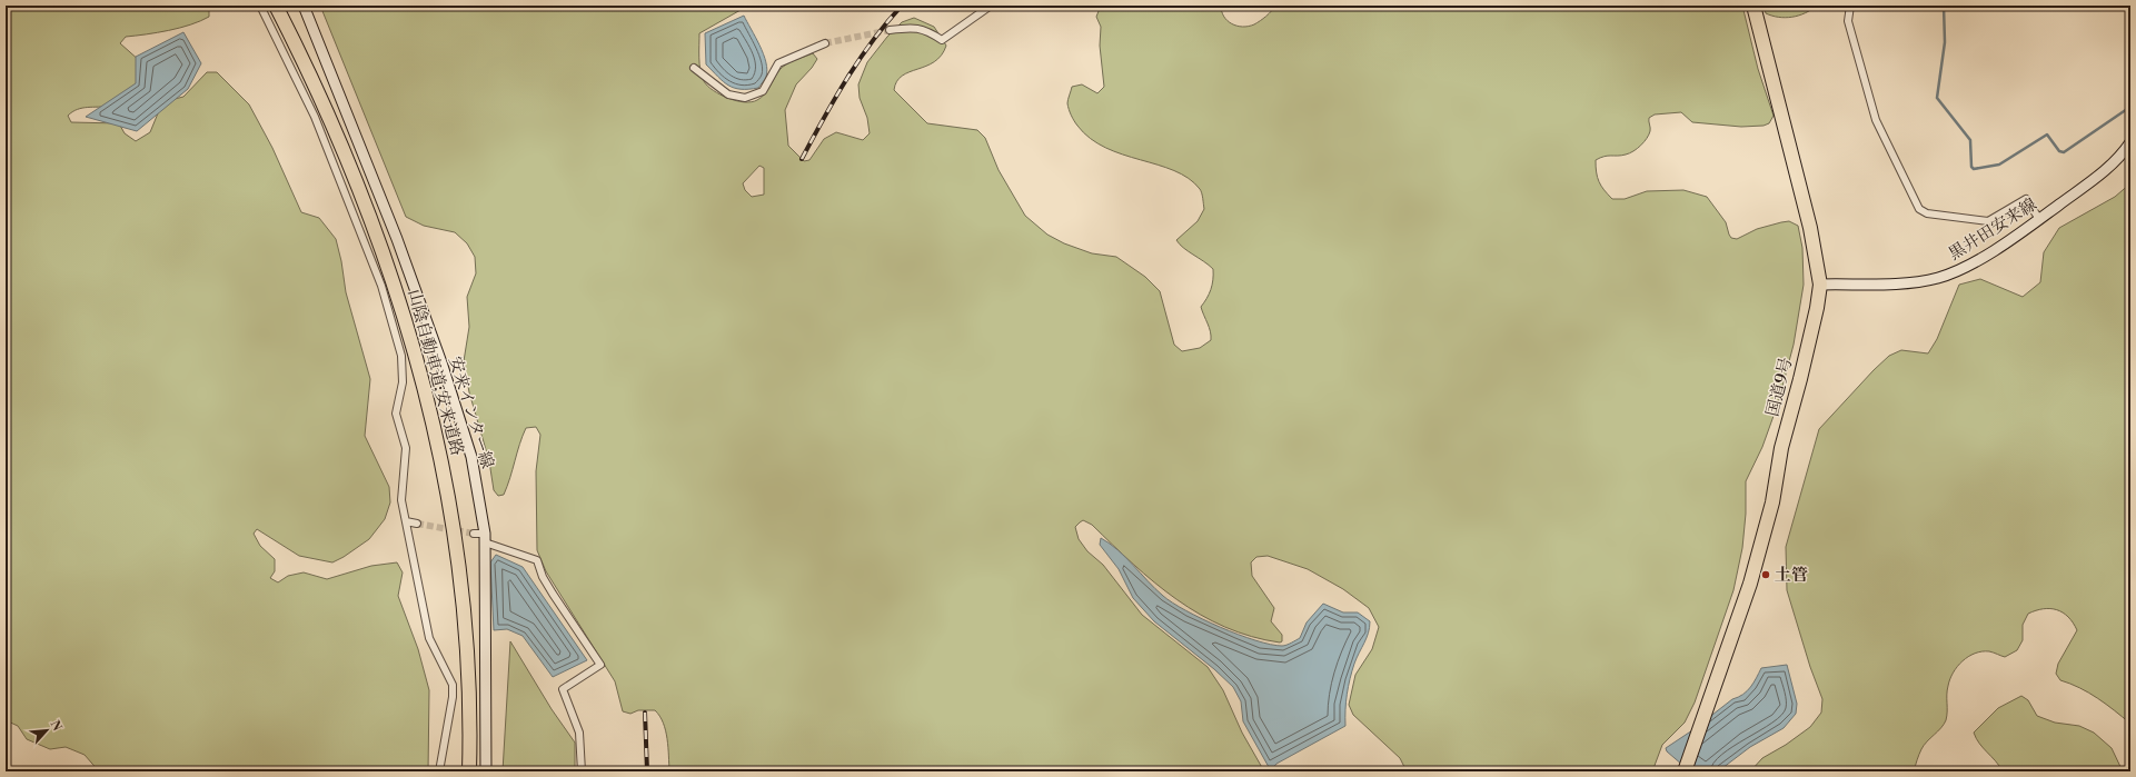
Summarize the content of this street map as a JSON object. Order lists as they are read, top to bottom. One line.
{"streets":{"highway":["山陰自動車道;安来道路","国道9号"],"main road":["黒井田安来線","安来インター線"]},"crossings":[["黒井田安来線","国道9号"]],"places":["土管"],"north":"top right"}
